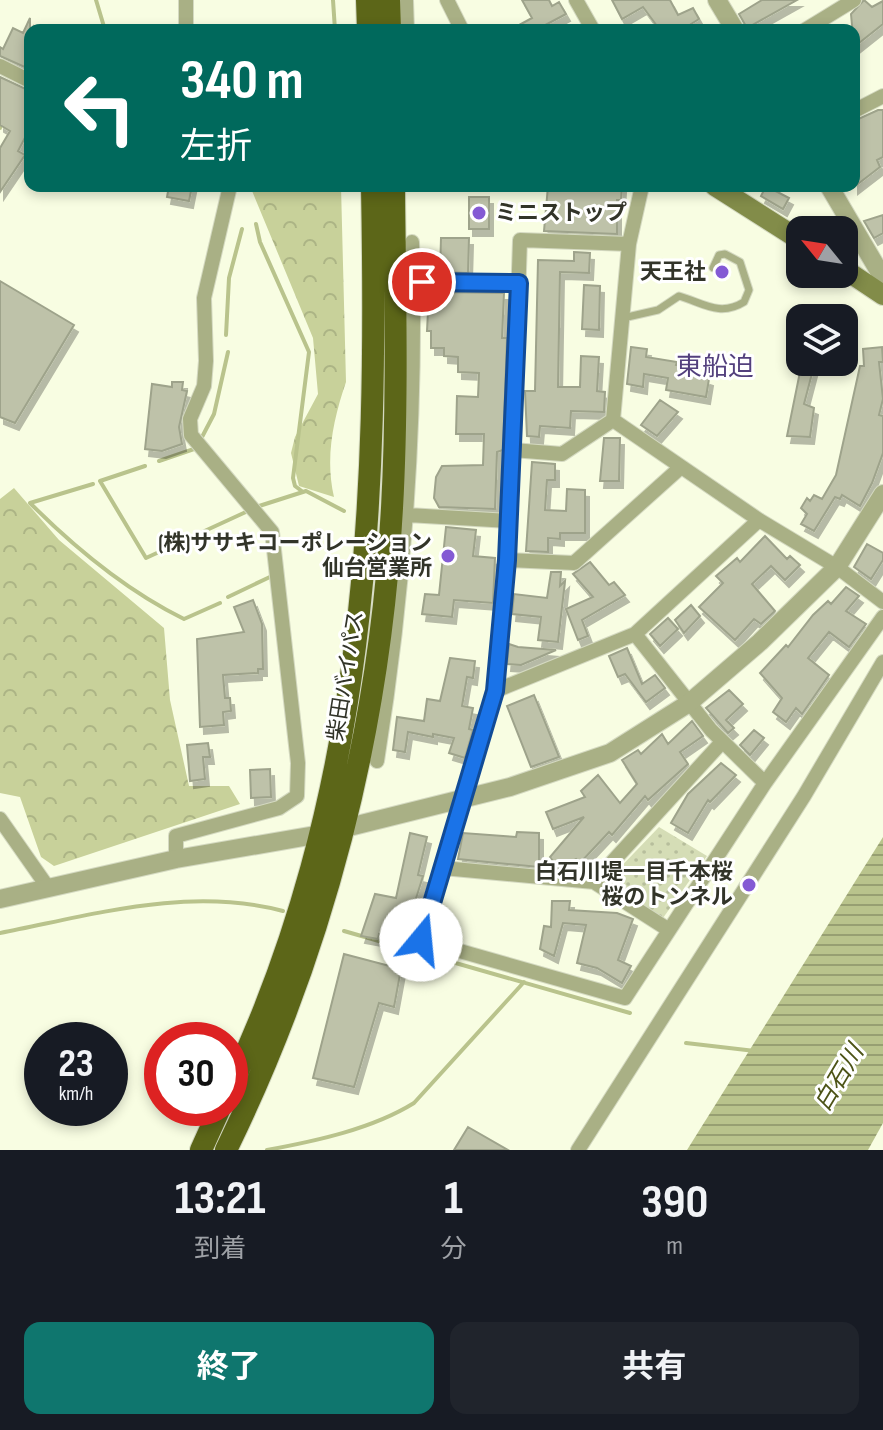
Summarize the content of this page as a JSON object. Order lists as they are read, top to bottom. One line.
{"streets":{"highway":["柴田バイパス"]},"districts":["東船迫"],"water":["白石川"],"places":["ミニストップ","天王社","(株)ササキコーポレーション 仙台営業所","白石川堤一目千本桜 桜のトンネル"],"north":"top left","page":{"turn":["340 m","左折"],"speed":"23 km/h","limit":"30","eta":["13:21","到着","1","分","390","m"],"buttons":["終了","共有"]}}
